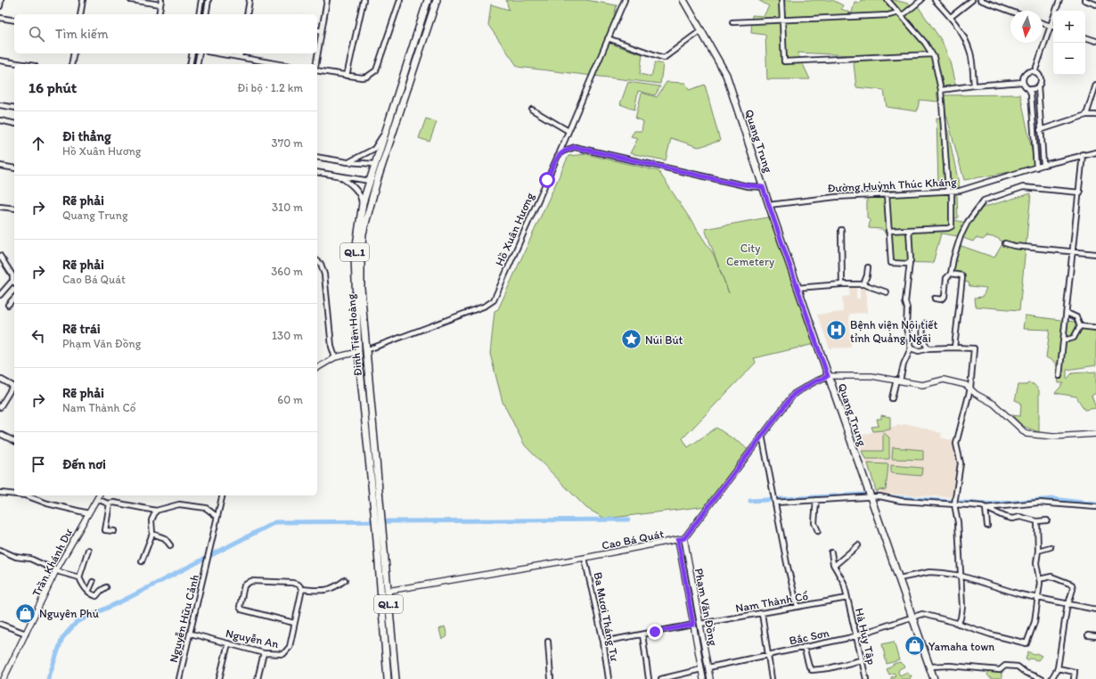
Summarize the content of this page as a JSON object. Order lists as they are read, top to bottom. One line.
{"streets":{"main road":["Quang Trung","QL.1","Đinh Tiên Hoàng"],"street":["Đường Huỳnh Thúc Kháng","Hồ Xuân Hương","Cao Bá Quát","Trần Khánh Dư","Nam Thành Cổ","Phạm Văn Đồng","Ba Mươi Tháng Tư","Nguyễn Hữu Cảnh","Bắc Sơn","Hà Huy Tập","Nguyễn An"]},"crossings":[["Quang Trung","Đường Huỳnh Thúc Kháng"],["Quang Trung","Bắc Sơn"],["Hồ Xuân Hương","Đinh Tiên Hoàng"],["Đinh Tiên Hoàng","Cao Bá Quát"],["Cao Bá Quát","Phạm Văn Đồng"],["Cao Bá Quát","Ba Mươi Tháng Tư"],["Nam Thành Cổ","Phạm Văn Đồng"],["Nam Thành Cổ","Hà Huy Tập"],["Phạm Văn Đồng","Bắc Sơn"],["Nguyễn Hữu Cảnh","Nguyễn An"],["Bắc Sơn","Hà Huy Tập"]],"parks":["City Cemetery"],"places":{"hospital":["Bệnh viện Nội tiết tỉnh Quảng Ngãi"],"place":["Núi Bút"],"shop":["Nguyên Phú","Yamaha town"]},"north":"bottom","page":{"map_buttons":["+","−"],"search":"Tìm kiếm","heading":["16 phút","Đi bộ · 1.2 km"],"list":[["Đi thẳng","Hồ Xuân Hương","370 m"],["Rẽ phải","Quang Trung","310 m"],["Rẽ phải","Cao Bá Quát","360 m"],["Rẽ trái","Phạm Văn Đồng","130 m"],["Rẽ phải","Nam Thành Cổ","60 m"],"Đến nơi"]}}
